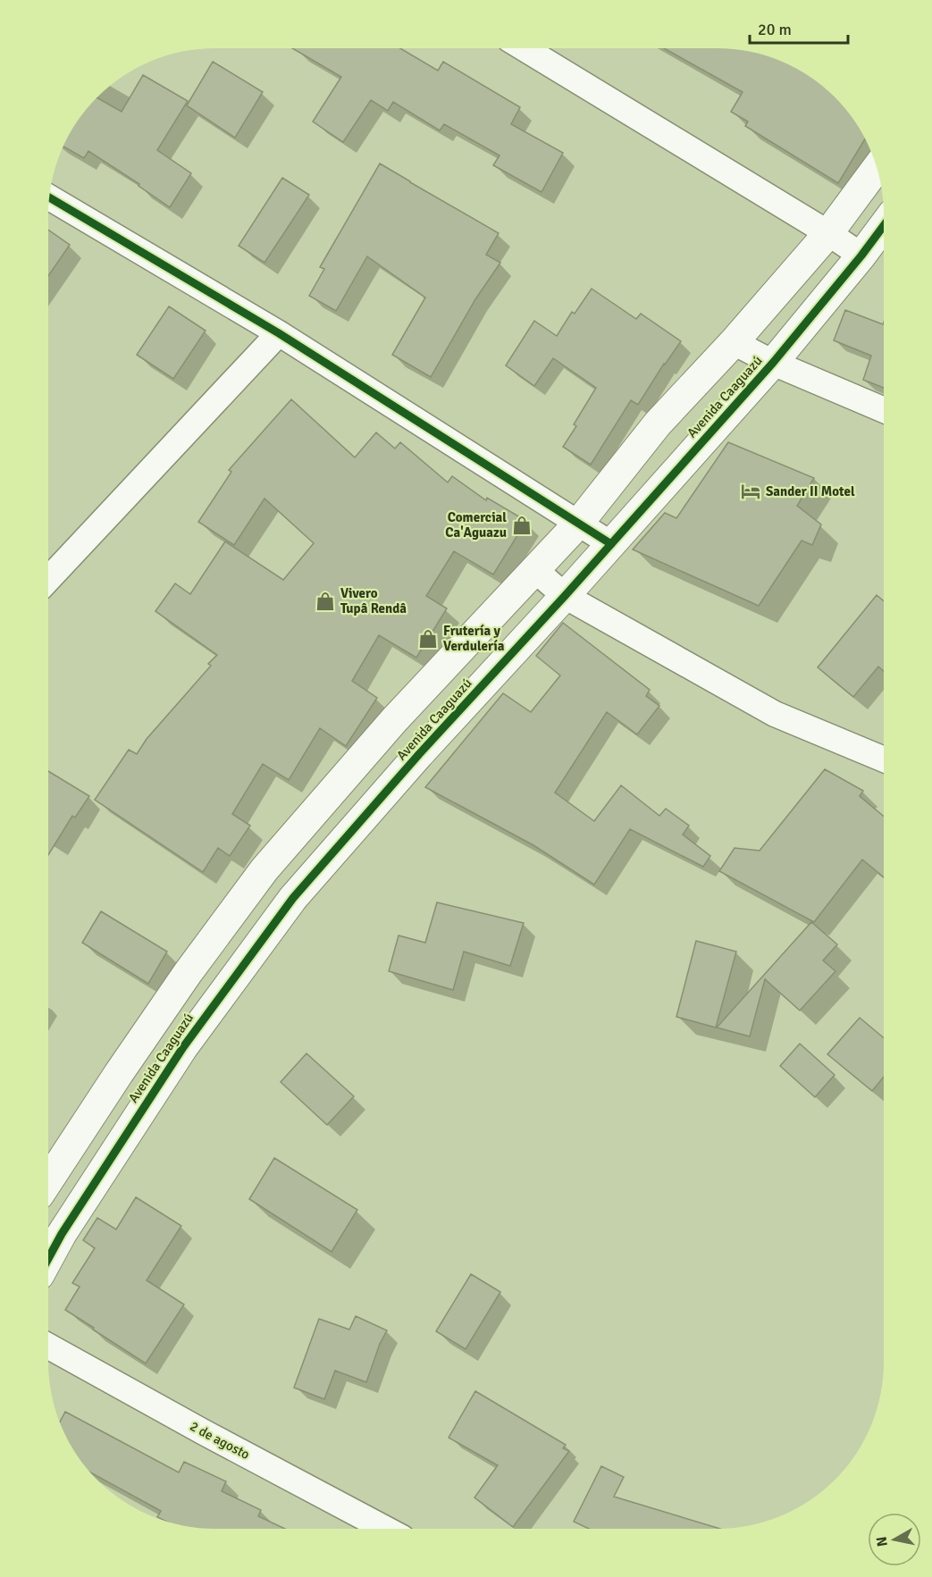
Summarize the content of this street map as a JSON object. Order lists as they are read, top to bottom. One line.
{"streets":{"street":["Avenida Caaguazú","2 de agosto"]},"places":{"hotel":["Sander II Motel"],"shop":["Comercial Ca'Aguazu","Vivero Tupâ Rendâ","Frutería y Verdulería"]},"scale_bar":"20 m","north":"left"}
